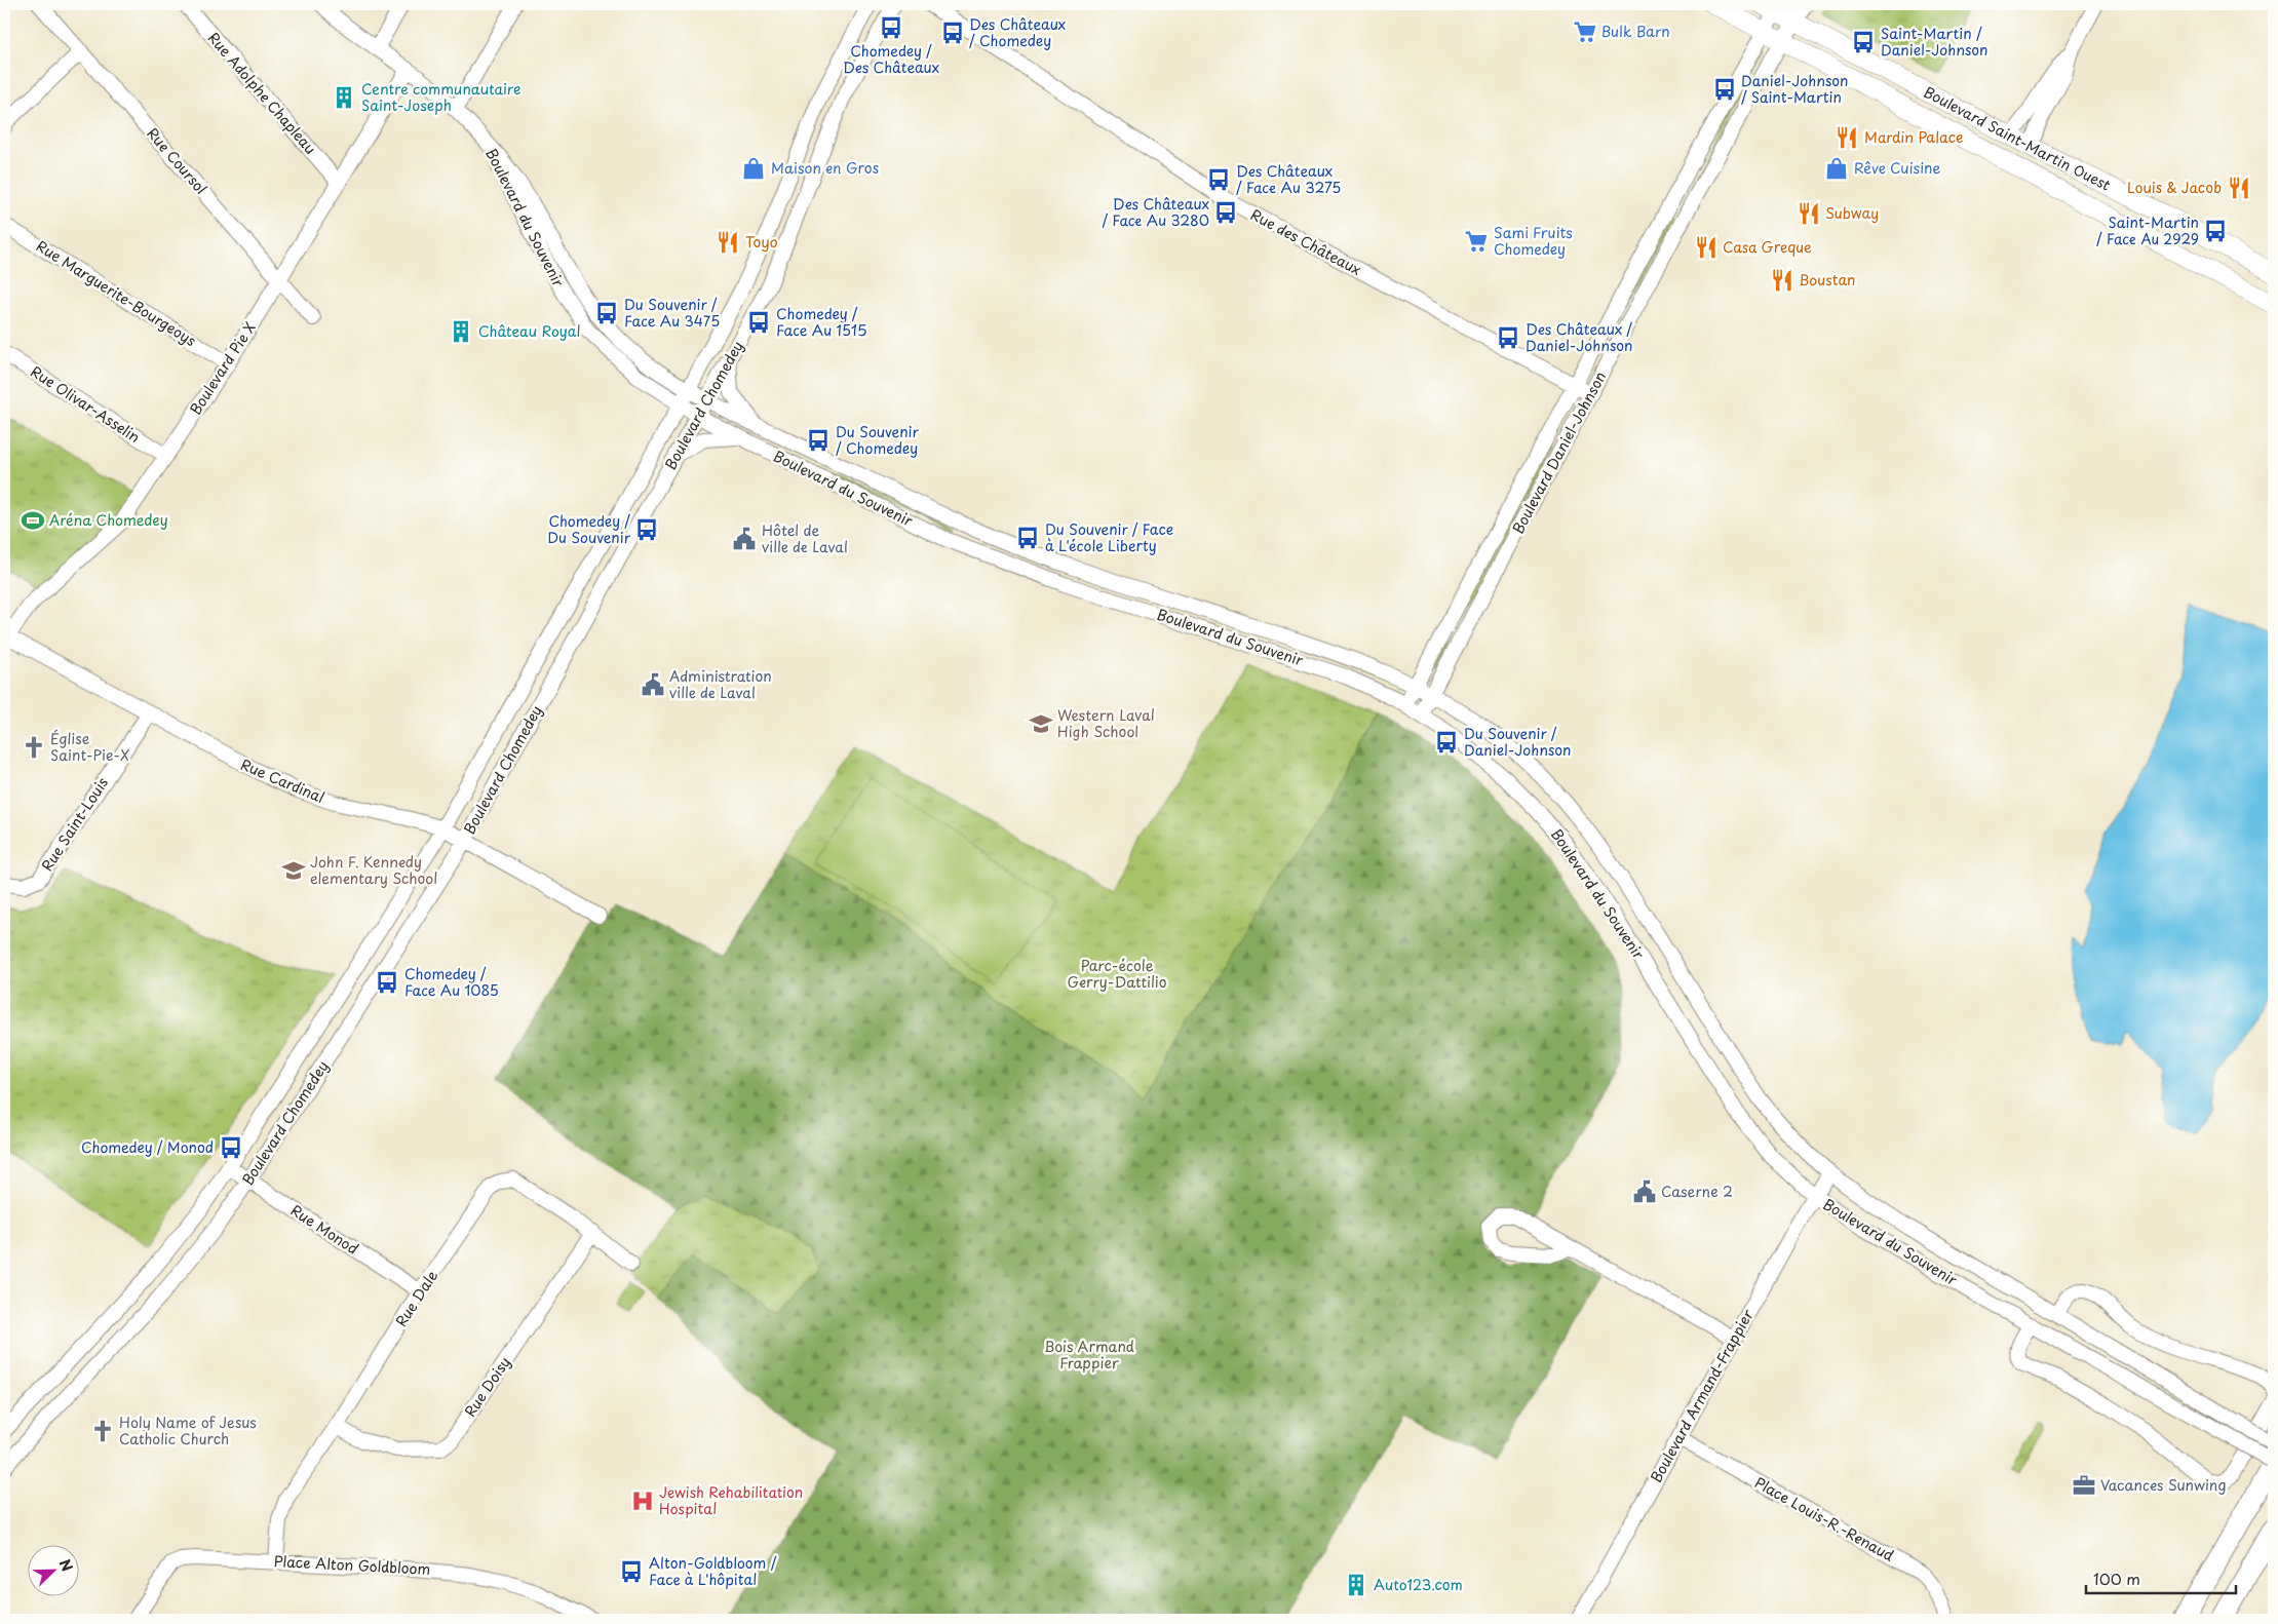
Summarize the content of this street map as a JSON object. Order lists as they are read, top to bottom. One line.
{"streets":{"main road":["Boulevard Saint-Martin Ouest"],"street":["Rue Adolphe Chapleau","Rue Coursol","Boulevard du Souvenir","Rue des Châteaux","Rue Marguerite-Bourgeoys","Boulevard Pie X","Rue Olivar-Asselin","Boulevard Chomedey","Boulevard Daniel-Johnson","Rue Cardinal","Rue Saint-Louis","Rue Monod","Rue Dale","Rue Doisy","Boulevard Armand-Frappier","Place Louis-R.-Renaud","Place Alton Goldbloom"]},"crossings":[["Rue Adolphe Chapleau","Boulevard Pie X"],["Boulevard Saint-Martin Ouest","Boulevard Daniel-Johnson"],["Rue Coursol","Boulevard Pie X"],["Boulevard du Souvenir","Boulevard Chomedey"],["Boulevard du Souvenir","Boulevard Daniel-Johnson"],["Boulevard du Souvenir","Boulevard Armand-Frappier"],["Rue des Châteaux","Boulevard Daniel-Johnson"],["Rue Marguerite-Bourgeoys","Boulevard Pie X"],["Boulevard Pie X","Rue Olivar-Asselin"],["Boulevard Pie X","Rue Cardinal"],["Boulevard Chomedey","Rue Cardinal"],["Boulevard Chomedey","Rue Monod"],["Rue Cardinal","Rue Saint-Louis"],["Rue Monod","Rue Dale"],["Rue Dale","Rue Doisy"],["Rue Dale","Place Alton Goldbloom"],["Boulevard Armand-Frappier","Place Louis-R.-Renaud"]],"parks":["Parc-école Gerry-Dattilio","Bois Armand Frappier"],"places":{"bus stop":["Chomedey / Des Châteaux","Des Châteaux / Chomedey","Saint-Martin / Daniel-Johnson","Daniel-Johnson / Saint-Martin","Des Châteaux / Face Au 3275","Des Châteaux / Face Au 3280","Saint-Martin / Face Au 2929","Du Souvenir / Face Au 3475","Chomedey / Face Au 1515","Des Châteaux / Daniel-Johnson","Du Souvenir / Chomedey","Chomedey / Du Souvenir","Du Souvenir / Face à L'école Liberty","Du Souvenir / Daniel-Johnson","Chomedey / Face Au 1085","Chomedey / Monod","Alton-Goldbloom / Face à L'hôpital"],"supermarket":["Bulk Barn","Sami Fruits Chomedey"],"building":["Centre communautaire Saint-Joseph","Château Royal","Auto123.com"],"restaurant":["Mardin Palace","Louis & Jacob","Subway","Toyo","Casa Greque","Boustan"],"shop":["Maison en Gros","Rêve Cuisine"],"sports":["Aréna Chomedey"],"public building":["Hôtel de ville de Laval","Administration ville de Laval","Caserne 2"],"school or university":["Western Laval High School","John F. Kennedy elementary School"],"church":["Église Saint-Pie-X","Holy Name of Jesus Catholic Church"],"office":["Vacances Sunwing"],"hospital":["Jewish Rehabilitation Hospital"]},"scale_bar":"100 m","north":"top right"}
